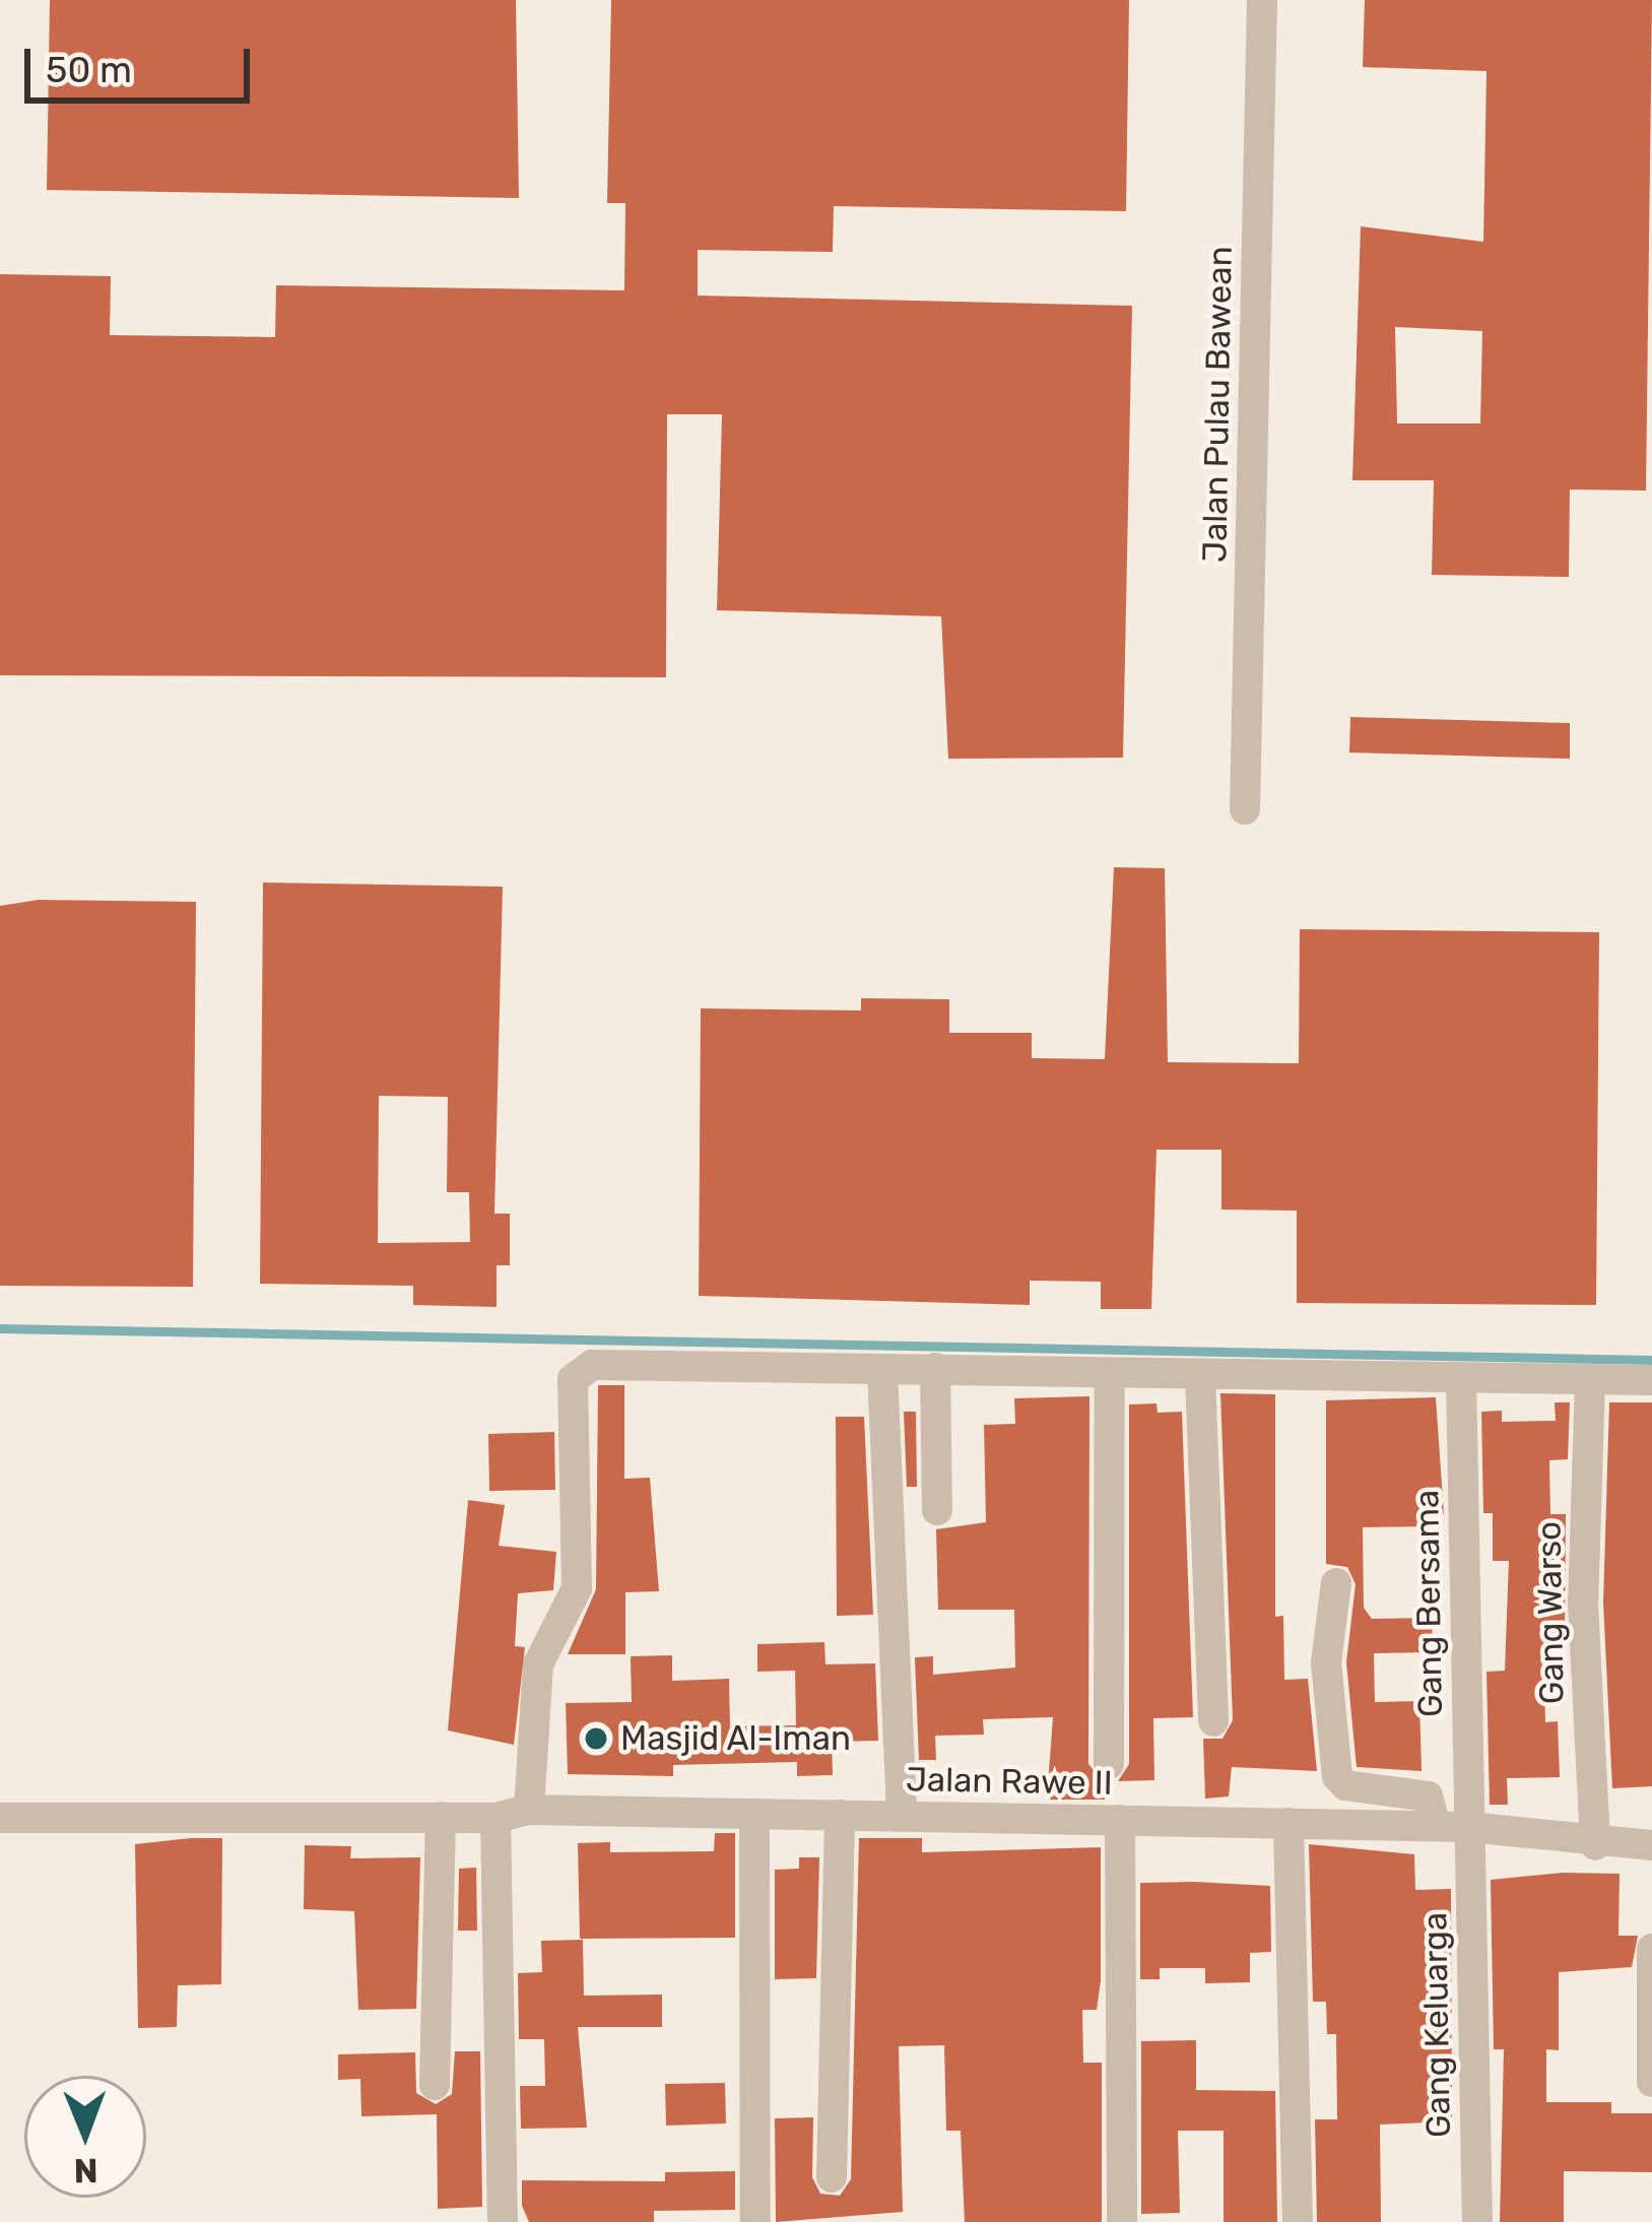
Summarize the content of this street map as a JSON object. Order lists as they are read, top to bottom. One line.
{"streets":{"street":["Jalan Pulau Bawean","Gang Bersama","Gang Warso","Jalan Rawe II","Gang Keluarga"]},"crossings":[["Gang Bersama","Jalan Rawe II"],["Gang Bersama","Gang Keluarga"],["Gang Warso","Jalan Rawe II"],["Jalan Rawe II","Gang Keluarga"]],"places":["Masjid Al-Iman"],"scale_bar":"50 m","north":"bottom"}
